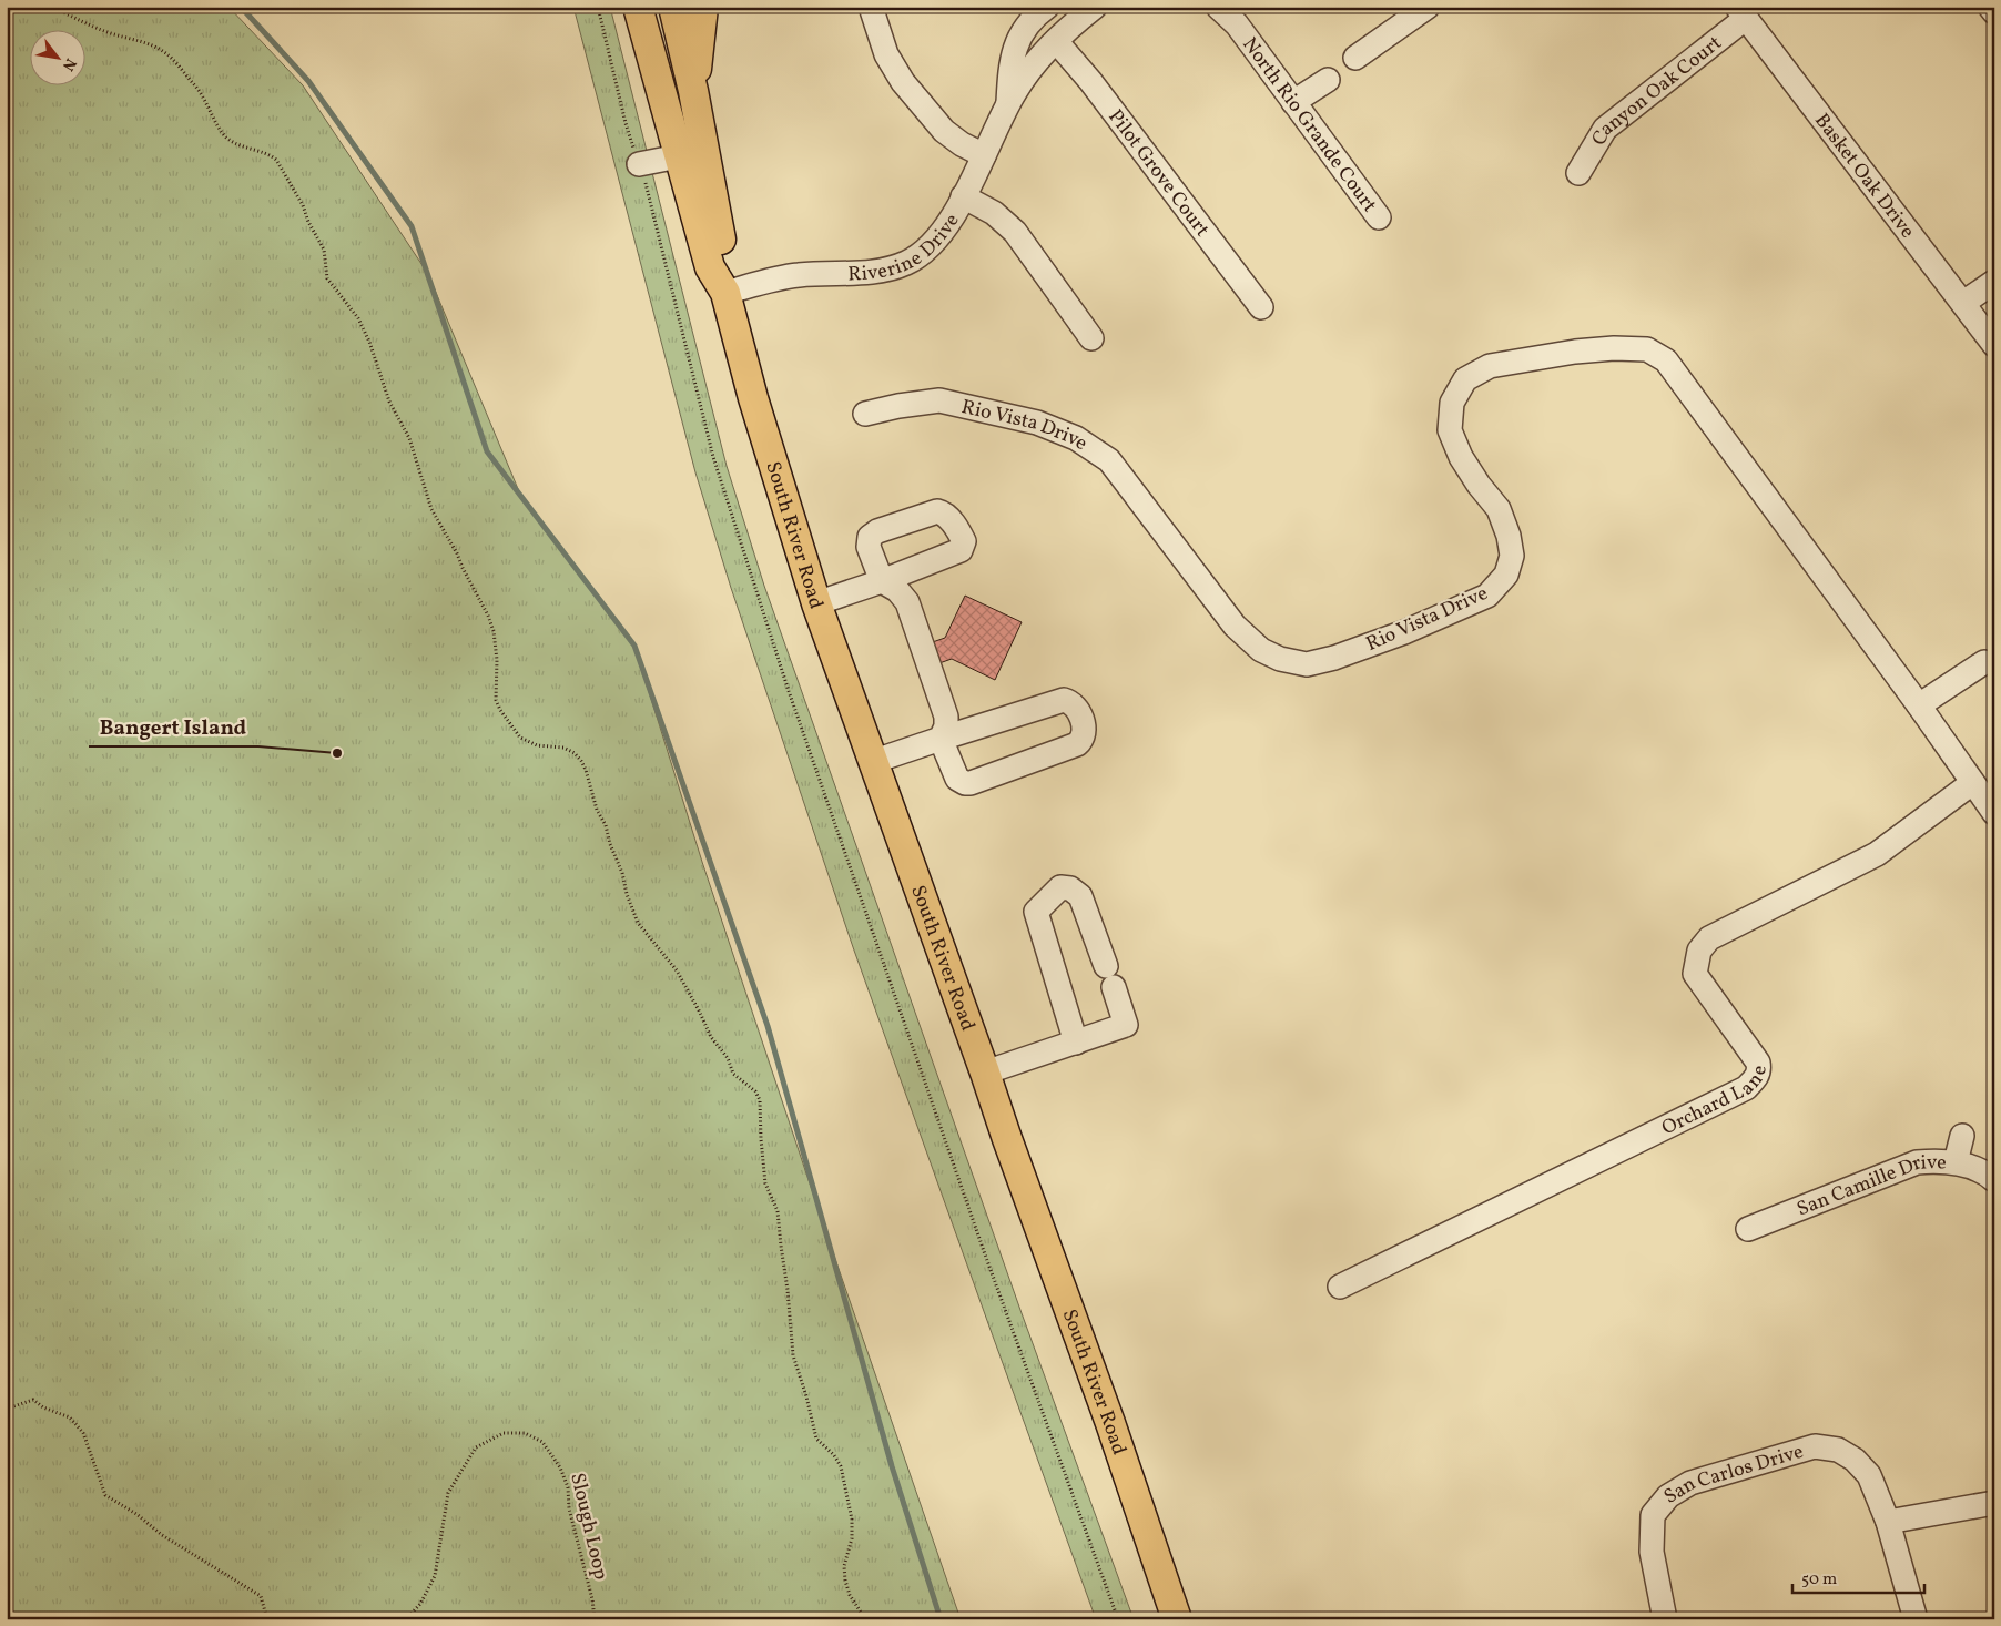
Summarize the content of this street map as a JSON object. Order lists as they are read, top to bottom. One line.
{"streets":{"main road":["South River Road"],"street":["Canyon Oak Court","North Rio Grande Court","Pilot Grove Court","Basket Oak Drive","Riverine Drive","Rio Vista Drive","Orchard Lane","San Camille Drive","San Carlos Drive"],"path":["Slough Loop"]},"crossings":[["Canyon Oak Court","Basket Oak Drive"],["Pilot Grove Court","Riverine Drive"],["Riverine Drive","South River Road"],["Rio Vista Drive","Orchard Lane"]],"places":["Bangert Island"],"scale_bar":"50 m","north":"bottom right"}
